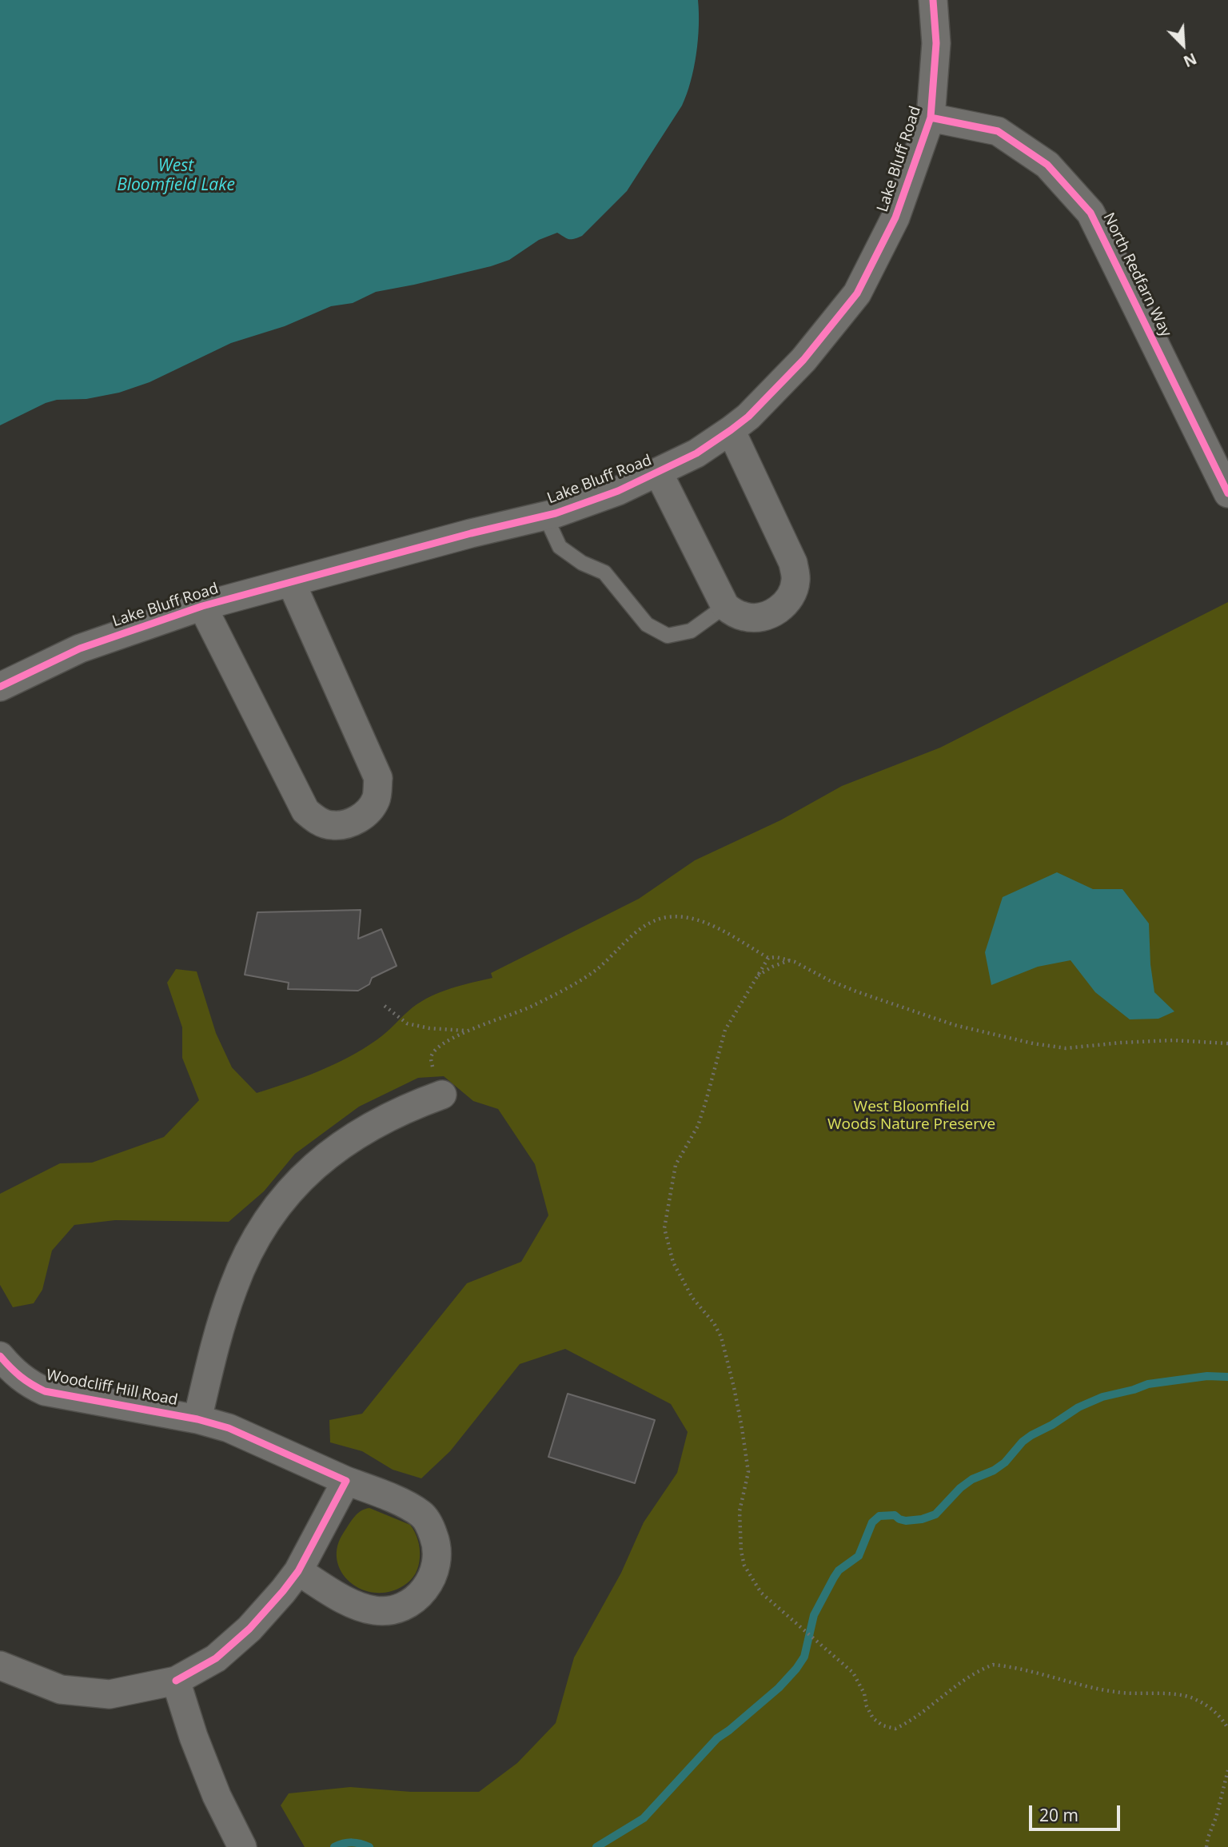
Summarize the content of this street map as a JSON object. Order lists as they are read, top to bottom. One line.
{"streets":{"street":["Lake Bluff Road","North Redfarn Way","Woodcliff Hill Road"]},"crossings":[["Lake Bluff Road","North Redfarn Way"]],"water":["West Bloomfield Lake"],"parks":["West Bloomfield Woods Nature Preserve"],"scale_bar":"20 m","north":"bottom right"}
